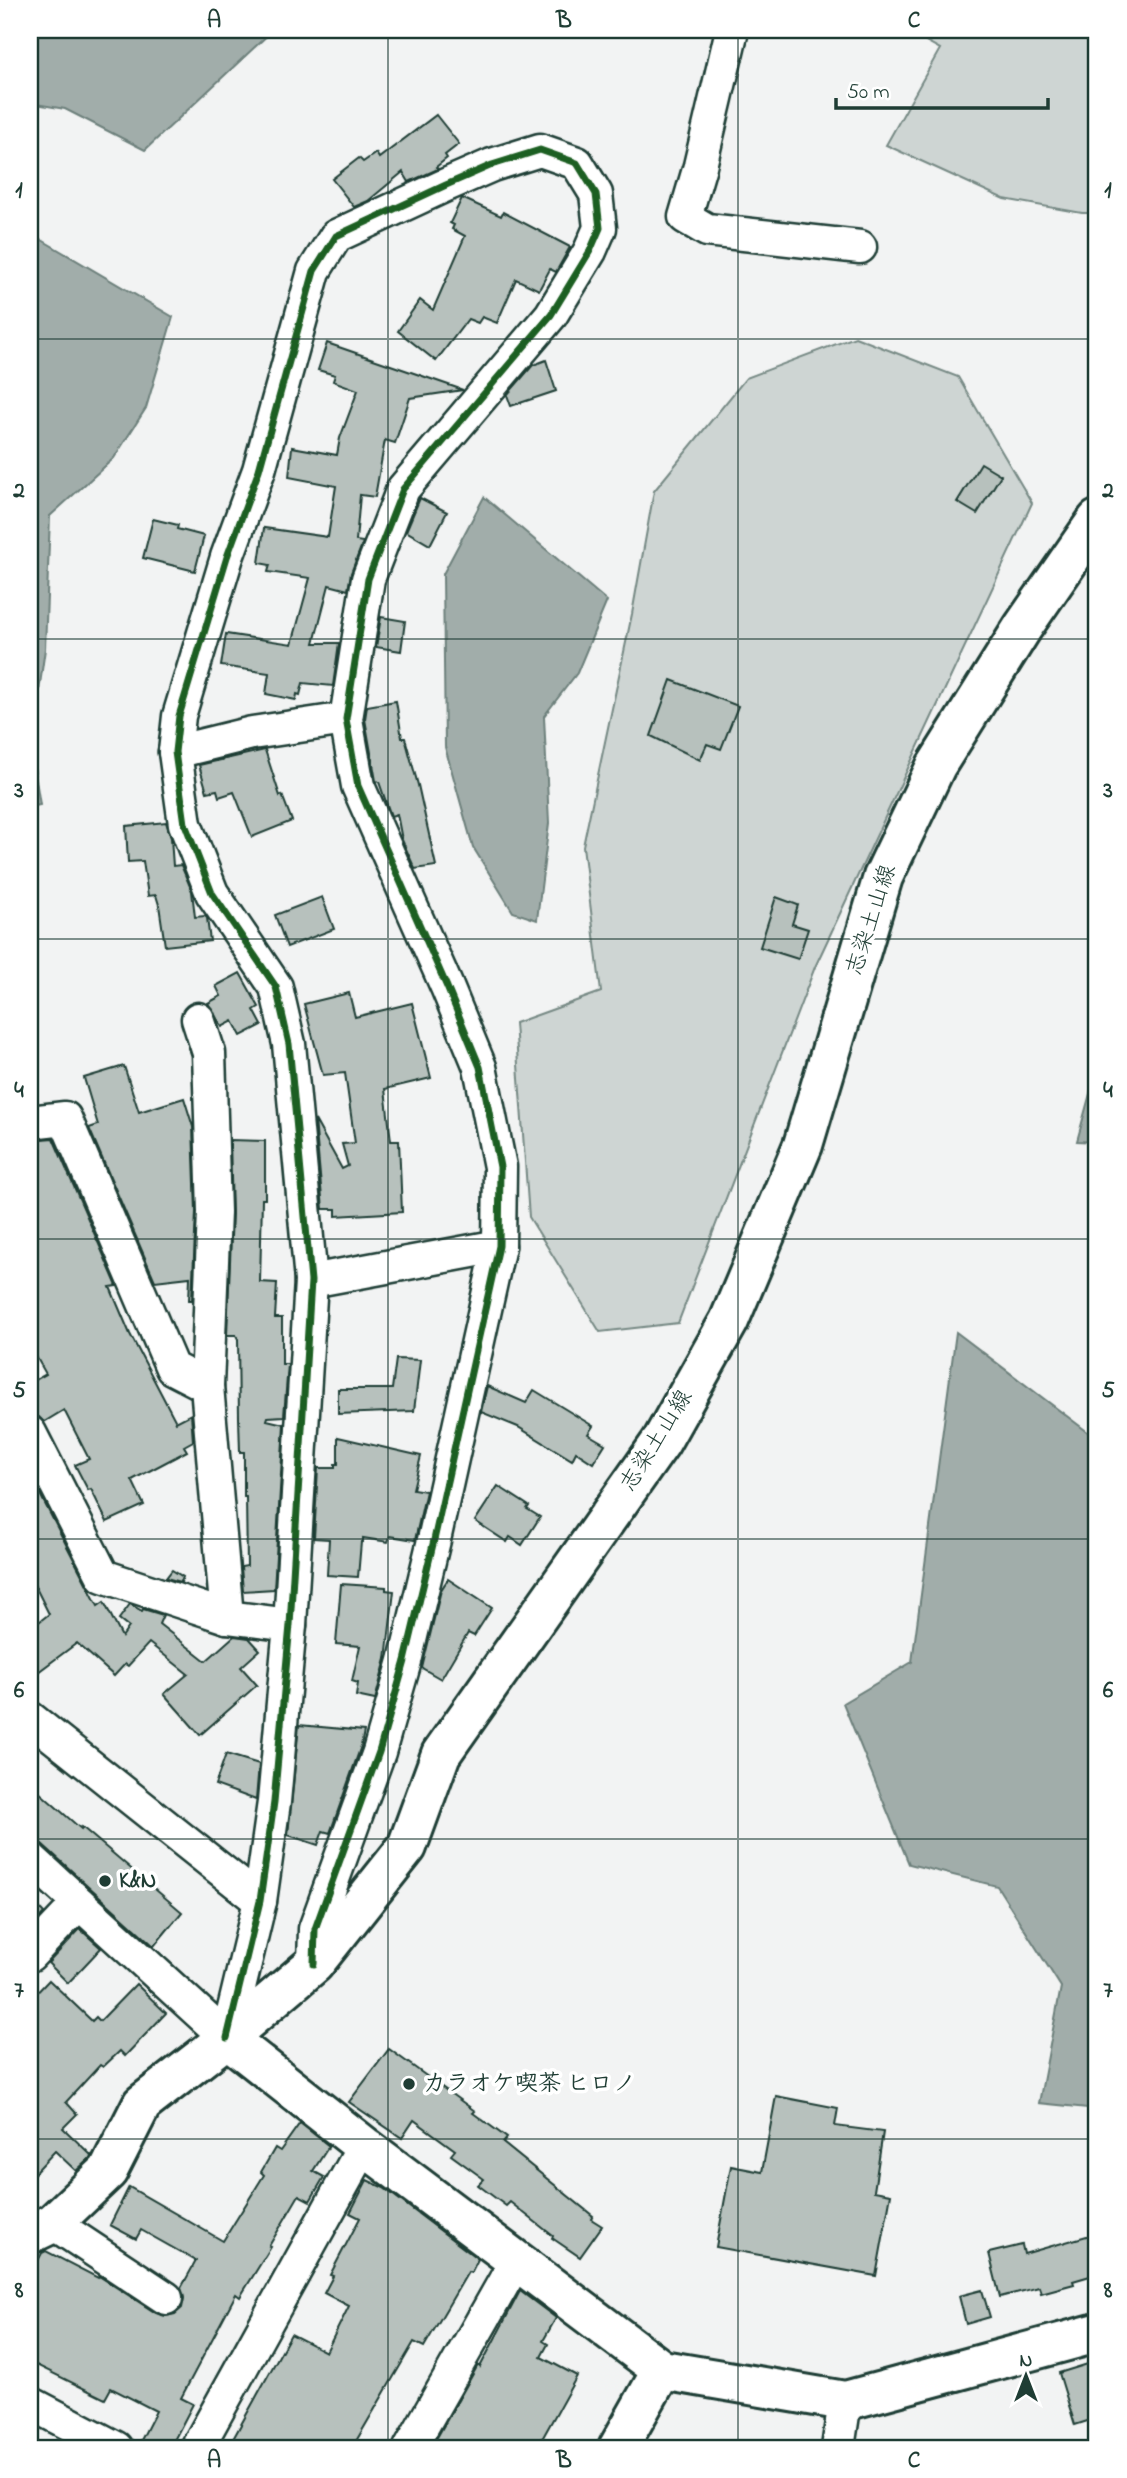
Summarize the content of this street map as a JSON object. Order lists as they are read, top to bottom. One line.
{"streets":{"main road":["志染土山線"]},"places":["K&N","カラオケ喫茶 ヒロノ"],"scale_bar":"50 m","north":"top","grid":{"columns":["A","B","C"],"rows":["1","2","3","4","5","6","7","8"]}}
